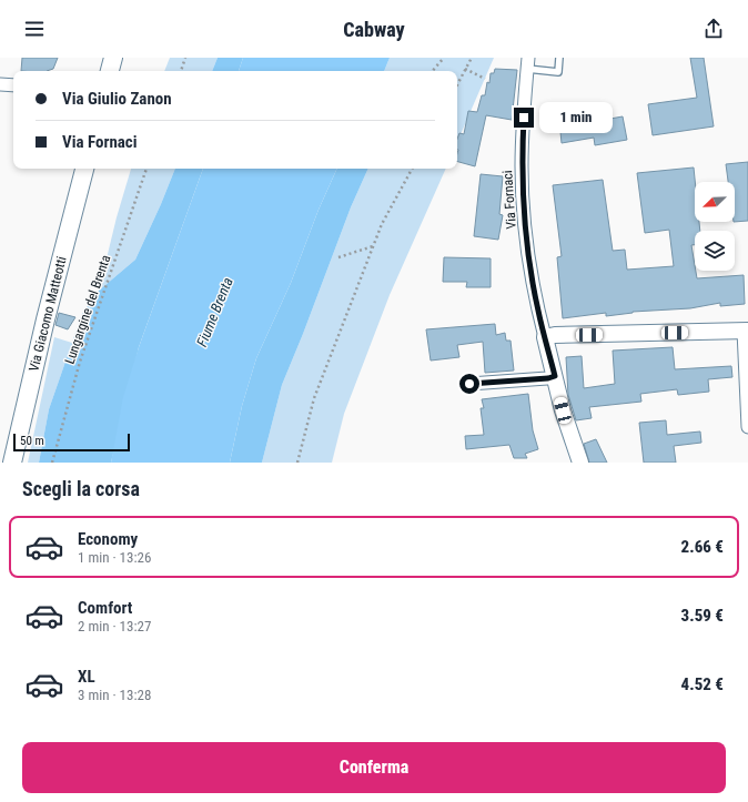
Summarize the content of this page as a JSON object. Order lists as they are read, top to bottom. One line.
{"streets":{"main road":["Via Giacomo Matteotti"],"street":["Via Fornaci"],"path":["Lungargine del Brenta"]},"water":["Fiume Brenta"],"scale_bar":"50 m","north":"bottom left","page":{"header":"Cabway","banner":["Via Giulio Zanon","Via Fornaci"],"bubble":"1 min","scale":"50 m","heading":"Scegli la corsa","list":[{"name":"Economy","note":"1 min · 13:26","value":"2.66 €"},{"name":"Comfort","note":"2 min · 13:27","value":"3.59 €"},{"name":"XL","note":"3 min · 13:28","value":"4.52 €"}],"buttons":"Conferma"}}
